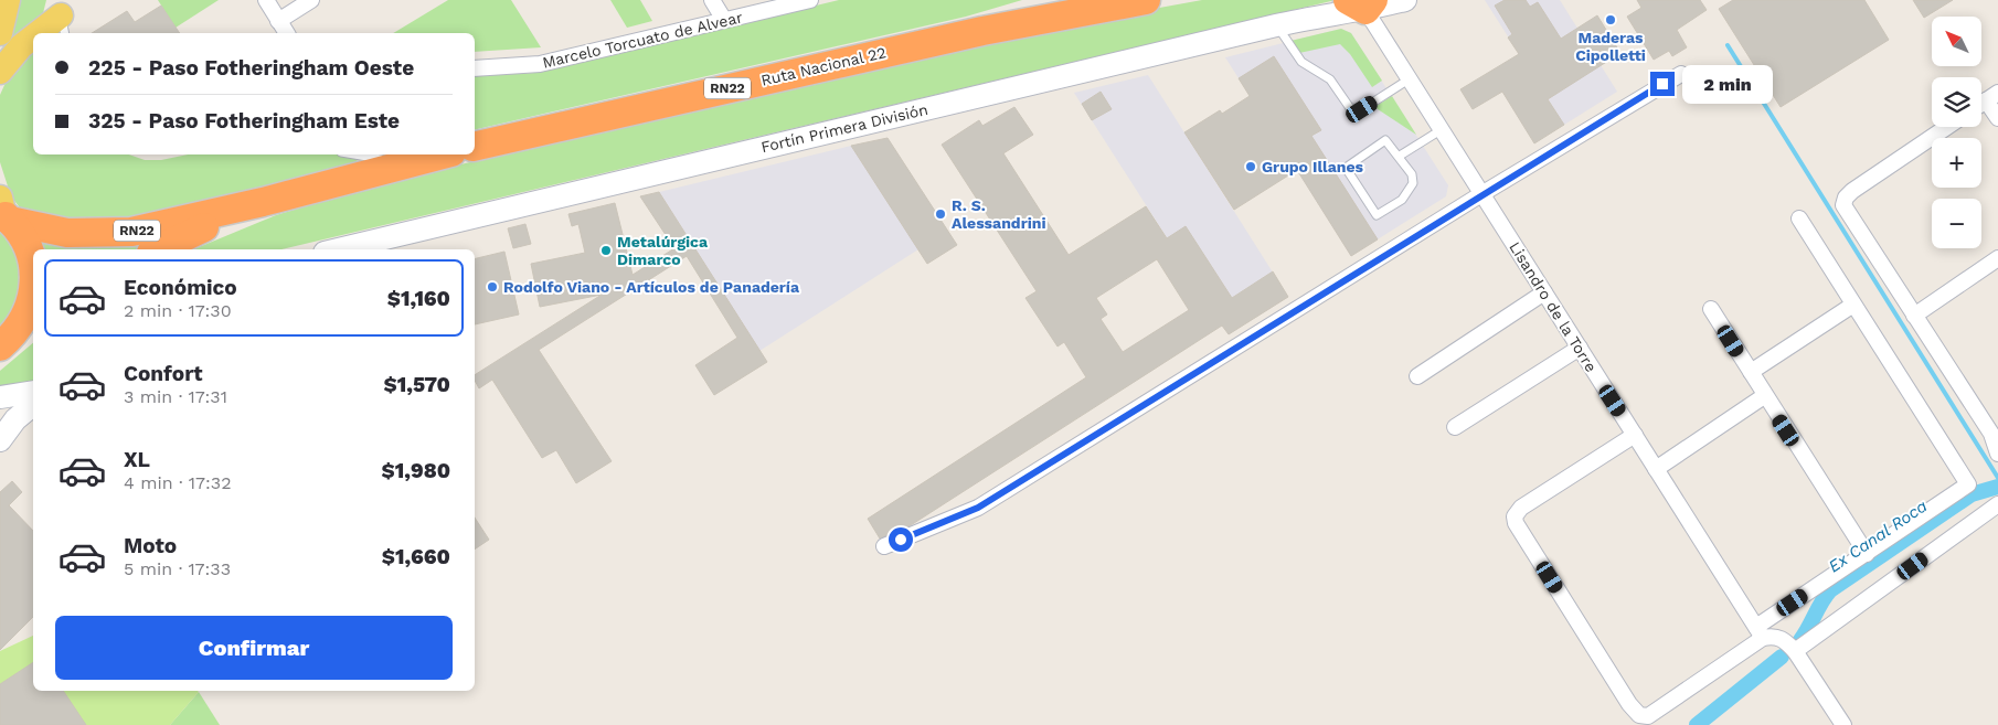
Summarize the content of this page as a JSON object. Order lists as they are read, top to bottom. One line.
{"streets":{"highway":["Ruta Nacional 22","RN22"],"street":["Marcelo Torcuato de Alvear","Fortín Primera División","Lisandro de la Torre"]},"crossings":[["Fortín Primera División","Lisandro de la Torre"]],"water":["Ex Canal Roca"],"places":["Maderas Cipolletti","Grupo Illanes","R. S. Alessandrini","Metalúrgica Dimarco","Rodolfo Viano - Artículos de Panadería"],"north":"top left","page":{"map_buttons":["+","−"],"banner":["225 - Paso Fotheringham Oeste","325 - Paso Fotheringham Este"],"bubble":"2 min","list":[{"name":"Económico","note":"2 min · 17:30","value":"$1,160"},{"name":"Confort","note":"3 min · 17:31","value":"$1,570"},{"name":"XL","note":"4 min · 17:32","value":"$1,980"},{"name":"Moto","note":"5 min · 17:33","value":"$1,660"}],"buttons":"Confirmar"}}
